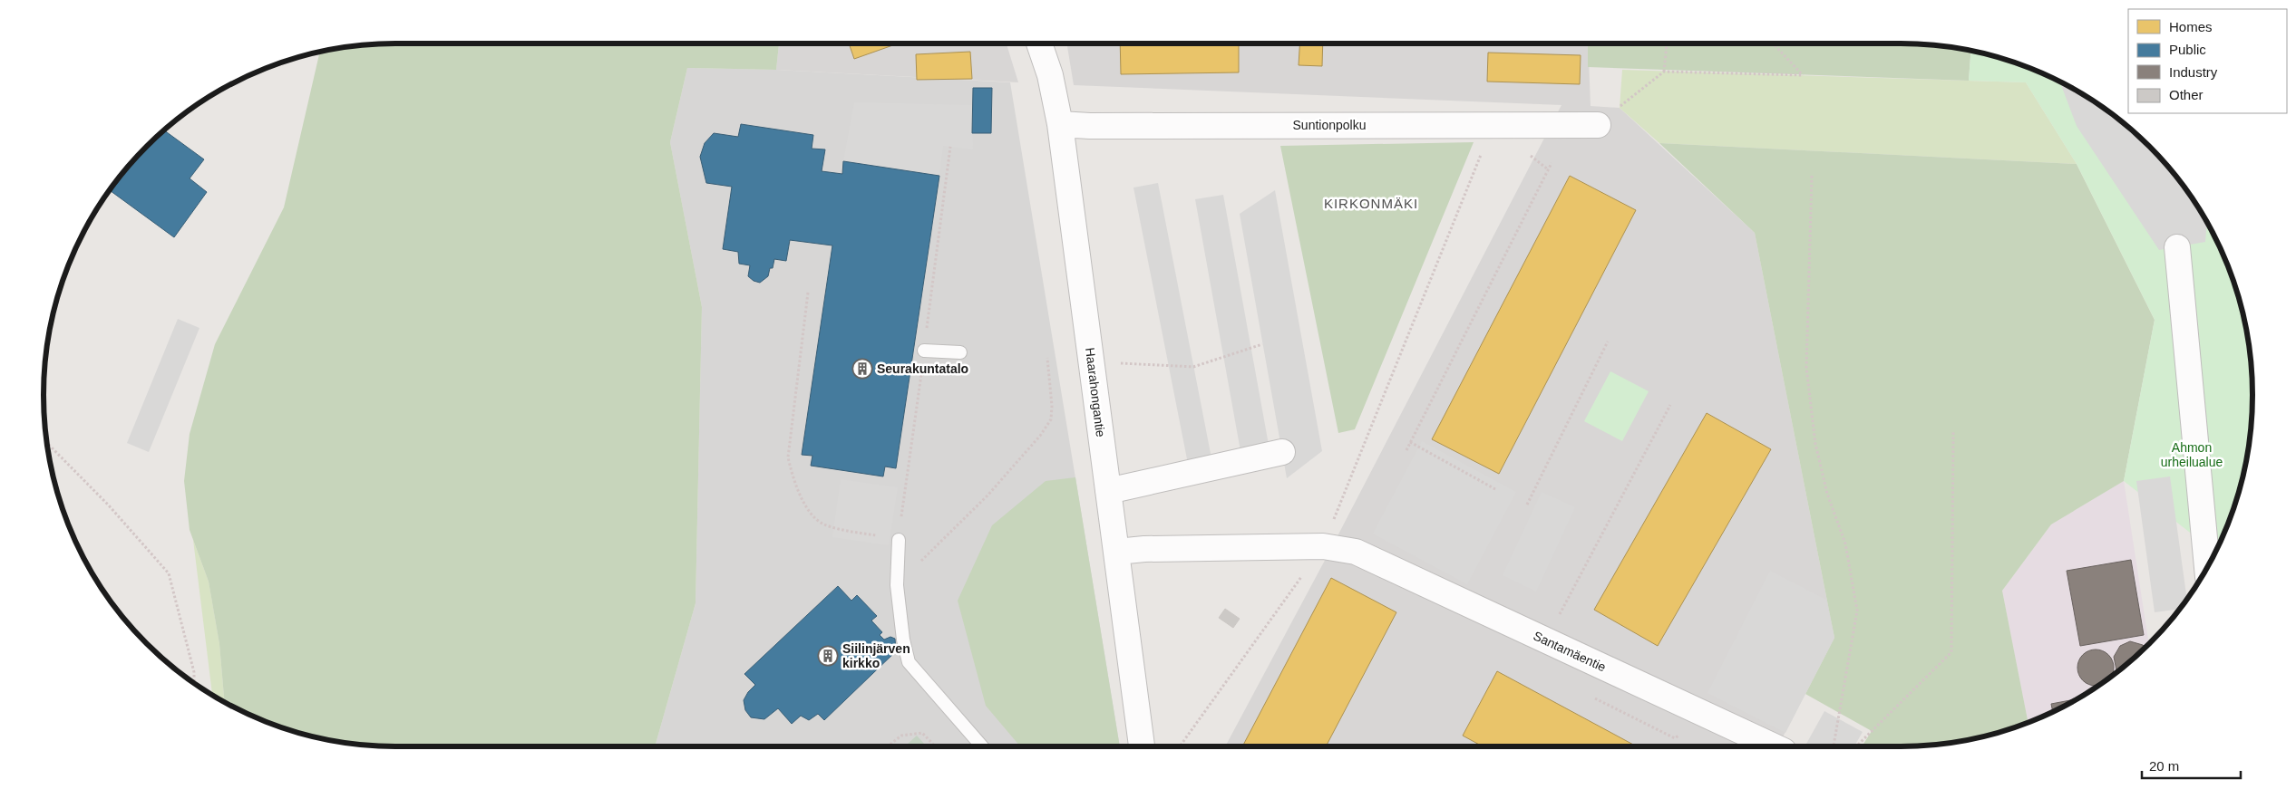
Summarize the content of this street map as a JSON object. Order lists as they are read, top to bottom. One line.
{"streets":{"street":["Suntionpolku","Haarahongantie","Santamäentie"]},"crossings":[["Suntionpolku","Haarahongantie"],["Haarahongantie","Santamäentie"]],"districts":["KIRKONMÄKI"],"parks":["Ahmon urheilualue"],"places":{"building":["Seurakuntatalo","Siilinjärven kirkko"]},"legend":["Homes","Public","Industry","Other"],"scale_bar":"20 m"}
